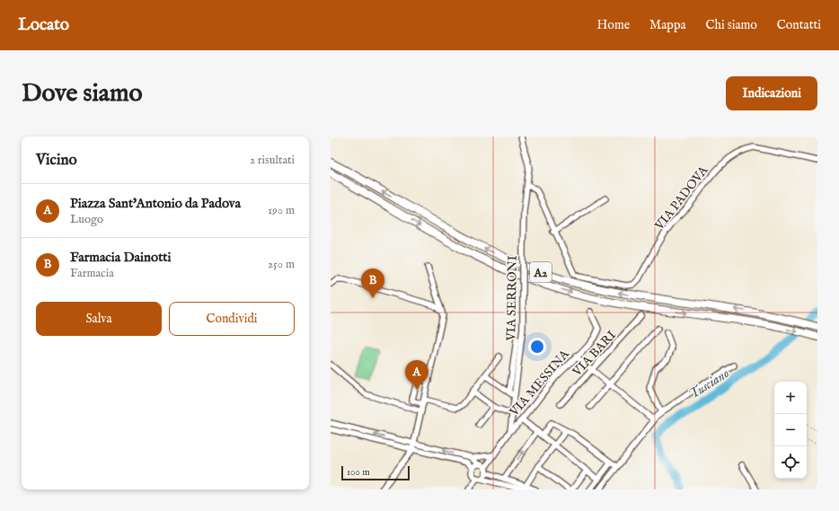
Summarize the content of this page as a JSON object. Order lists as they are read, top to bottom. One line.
{"streets":{"highway":["A2"],"street":["VIA PADOVA","VIA SERRONI","VIA BARI","VIA MESSINA"]},"crossings":[["VIA PADOVA","VIA SERRONI"],["VIA SERRONI","VIA MESSINA"]],"water":["Tusciano"],"scale_bar":"100 m","page":{"header":"Locato","nav":["Home","Mappa","Chi siamo","Contatti"],"buttons":["Indicazioni",["Salva","Condividi"]],"title":"Dove siamo","heading":["Vicino","2 risultati"],"list":[{"mark":"A","name":"Piazza Sant'Antonio da Padova","note":"Luogo","value":"190 m"},{"mark":"B","name":"Farmacia Dainotti","note":"Farmacia","value":"250 m"}],"pins":["B","A"],"map_buttons":["+","−"],"scale":"100 m"}}
